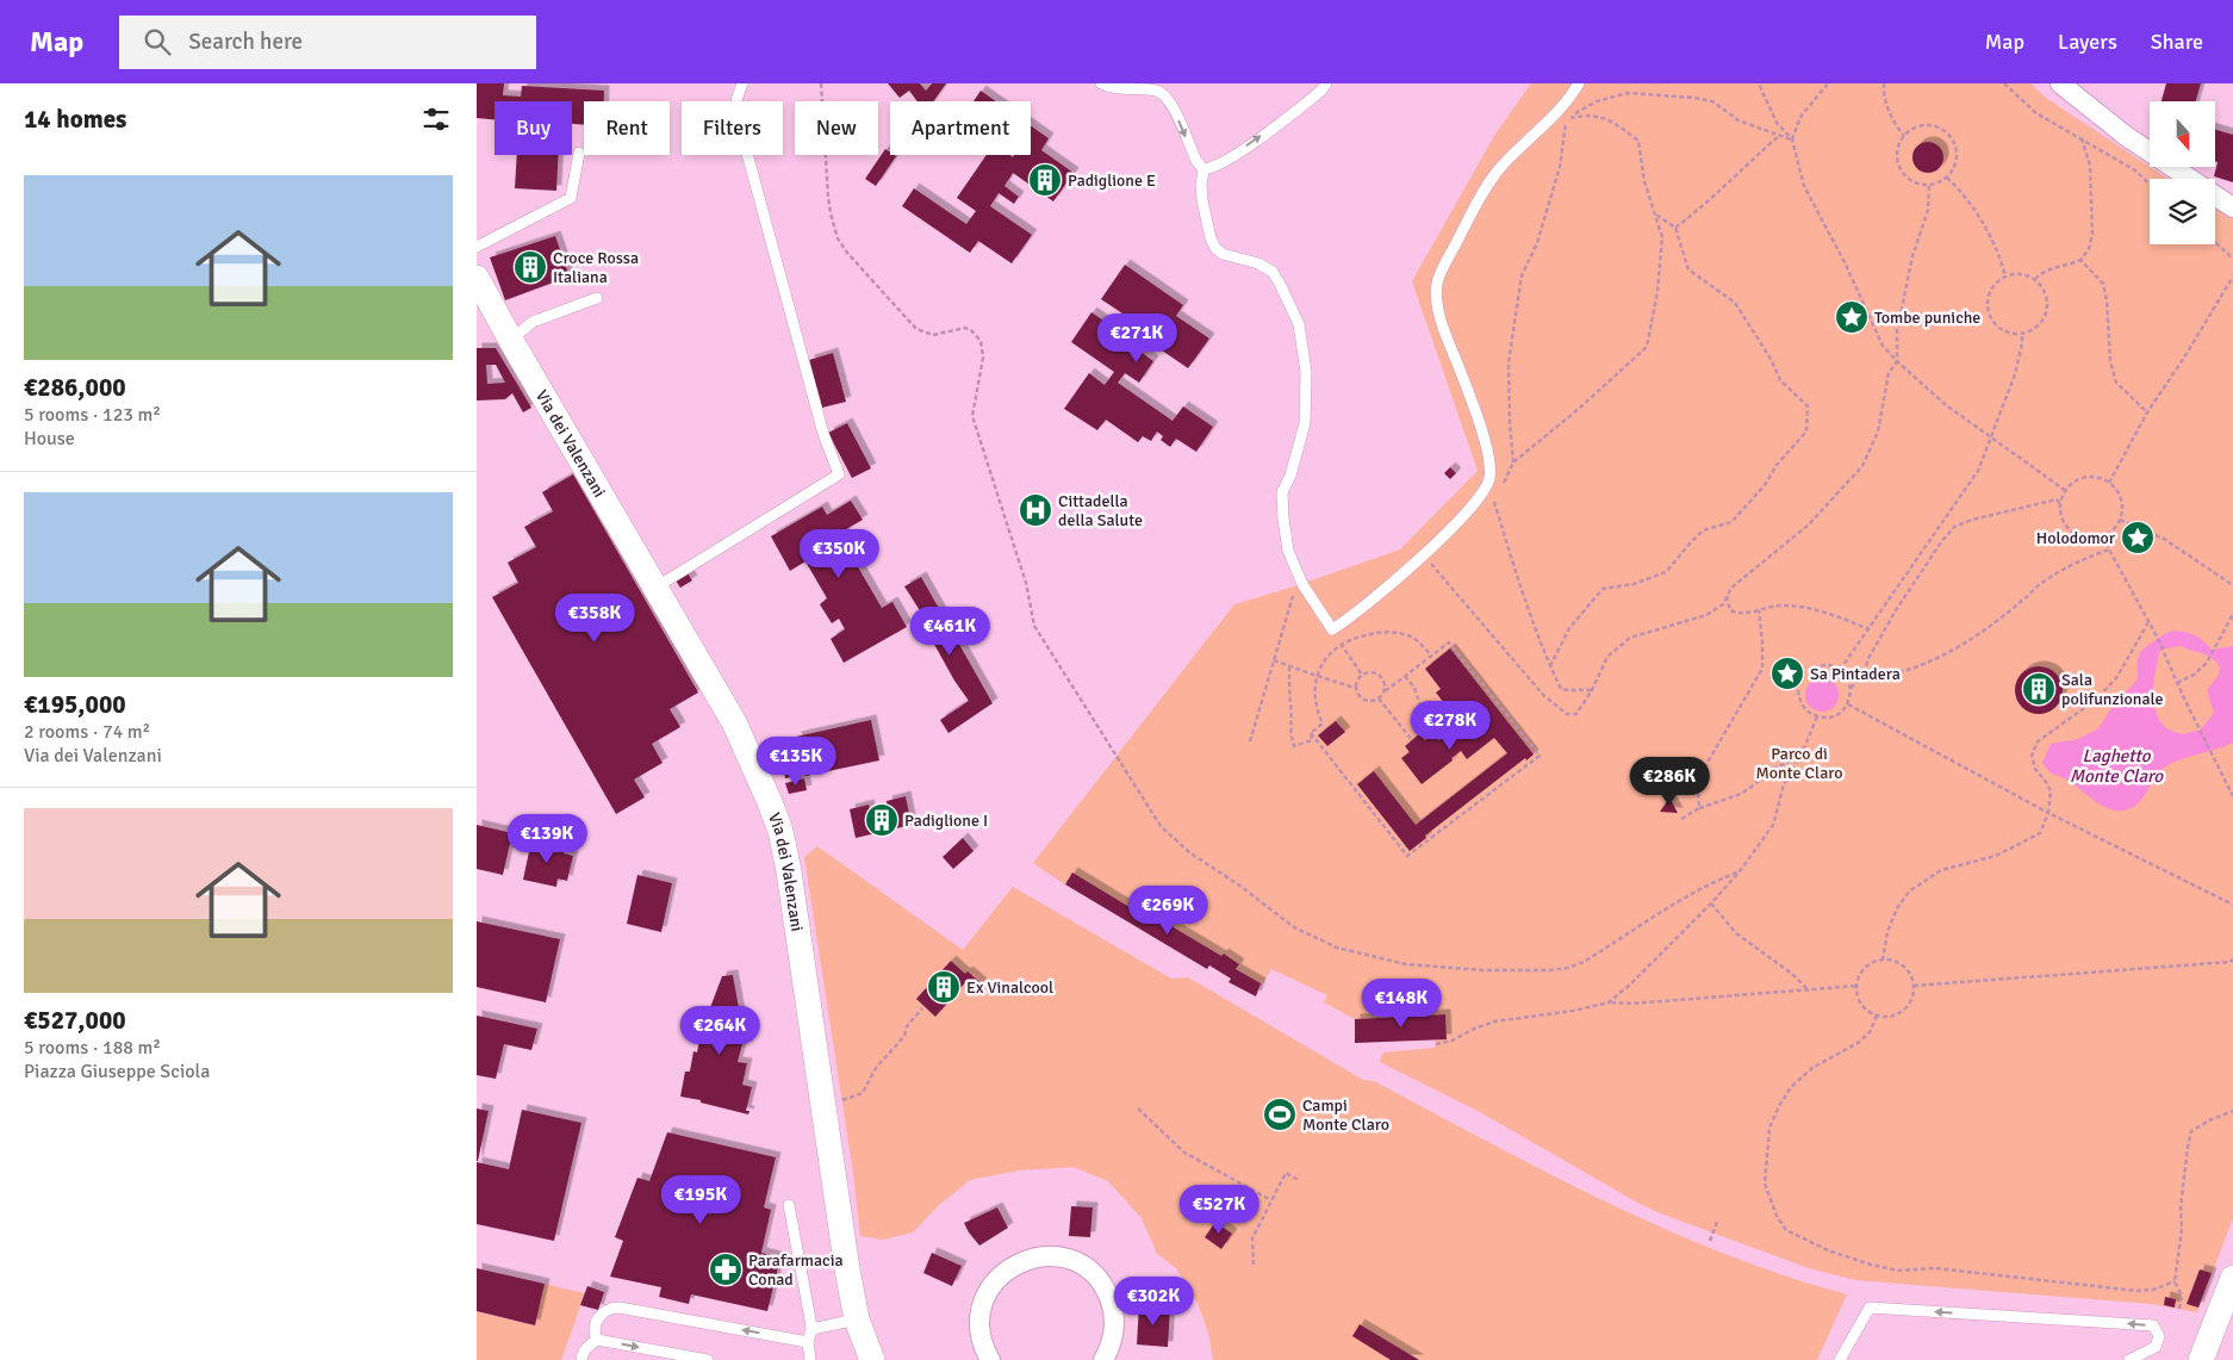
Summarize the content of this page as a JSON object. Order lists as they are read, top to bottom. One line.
{"streets":{"street":["Via dei Valenzani"]},"water":["Laghetto Monte Claro"],"parks":["Parco di Monte Claro"],"places":{"building":["Padiglione E","Croce Rossa Italiana","Sala polifunzionale","Padiglione I","Ex Vinalcool"],"place":["Tombe puniche","Holodomor","Sa Pintadera"],"hospital":["Cittadella della Salute"],"sports":["Campi Monte Claro"],"pharmacy":["Parafarmacia Conad"]},"north":"bottom","page":{"header":"Map","search":"Search here","nav":["Map","Layers","Share"],"heading":"14 homes","chip":["Buy","Rent","Filters","New","Apartment"],"list":[{"name":"€286,000","note":"5 rooms · 123 m² · House"},{"name":"€195,000","note":"2 rooms · 74 m² · Via dei Valenzani"},{"name":"€527,000","note":"5 rooms · 188 m² · Piazza Giuseppe Sciola"}],"price":["€271K","€350K","€358K","€461K","€278K","€135K","€286K","€139K","€269K","€148K","€264K","€195K","€527K","€302K"]}}
